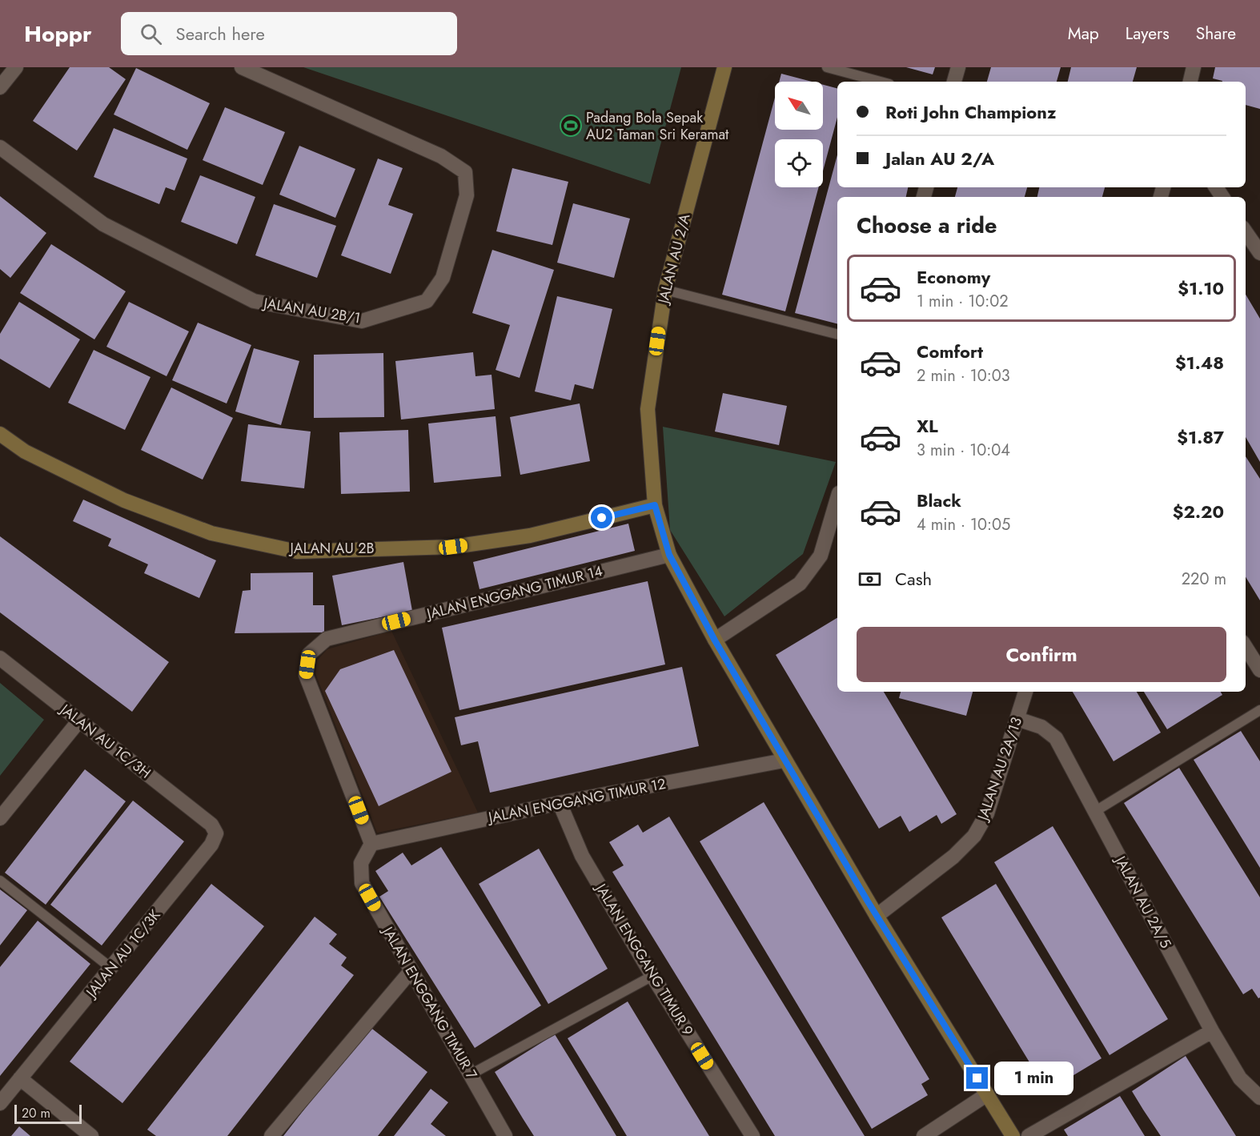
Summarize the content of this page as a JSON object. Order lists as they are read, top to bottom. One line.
{"streets":{"street":["JALAN AU 2/A","JALAN AU 2B/1","JALAN AU 2B","JALAN ENGGANG TIMUR 14","JALAN AU 1C/3H","JALAN AU 2A/13","JALAN ENGGANG TIMUR 12","JALAN AU 2A/5","JALAN AU 1C/3K","JALAN ENGGANG TIMUR 9","JALAN ENGGANG TIMUR 7"]},"crossings":[["JALAN AU 2/A","JALAN AU 2B"],["JALAN AU 2/A","JALAN ENGGANG TIMUR 14"],["JALAN AU 2/A","JALAN AU 2A/13"],["JALAN AU 2/A","JALAN ENGGANG TIMUR 12"],["JALAN ENGGANG TIMUR 14","JALAN ENGGANG TIMUR 12"],["JALAN ENGGANG TIMUR 14","JALAN ENGGANG TIMUR 7"],["JALAN AU 1C/3H","JALAN AU 1C/3K"],["JALAN AU 2A/13","JALAN AU 2A/5"],["JALAN ENGGANG TIMUR 12","JALAN ENGGANG TIMUR 9"],["JALAN ENGGANG TIMUR 12","JALAN ENGGANG TIMUR 7"]],"places":{"sports":["Padang Bola Sepak AU2 Taman Sri Keramat"]},"scale_bar":"20 m","north":"top left","page":{"header":"Hoppr","search":"Search here","nav":["Map","Layers","Share"],"banner":["Roti John Championz","Jalan AU 2/A"],"heading":"Choose a ride","list":[{"name":"Economy","note":"1 min · 10:02","value":"$1.10"},{"name":"Comfort","note":"2 min · 10:03","value":"$1.48"},{"name":"XL","note":"3 min · 10:04","value":"$1.87"},{"name":"Black","note":"4 min · 10:05","value":"$2.20"}],"pay":["Cash","220 m"],"buttons":"Confirm","bubble":"1 min","scale":"20 m"}}
